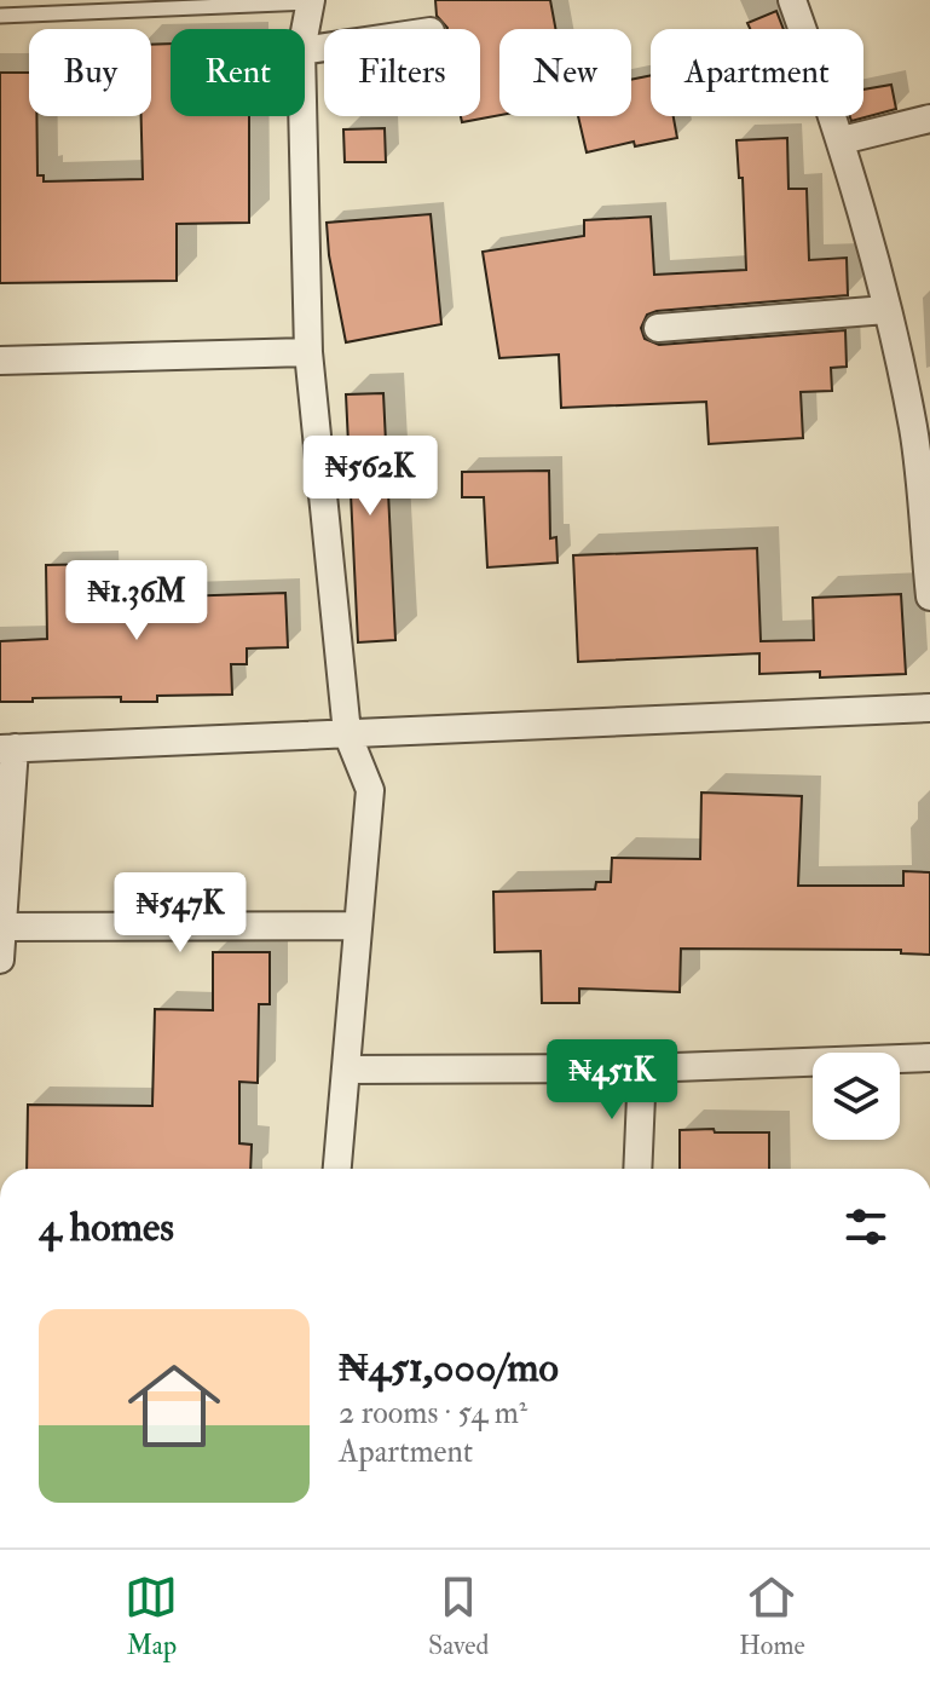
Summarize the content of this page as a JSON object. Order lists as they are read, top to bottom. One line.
{"page":{"chip":["Buy","Rent","Filters","New","Apartment"],"price":["₦562K","₦1.36M","₦547K","₦451K"],"heading":"4 homes","list":[{"name":"₦451,000/mo","note":"2 rooms · 54 m² · Apartment"}],"tabs":["Map","Saved","Home"]}}
